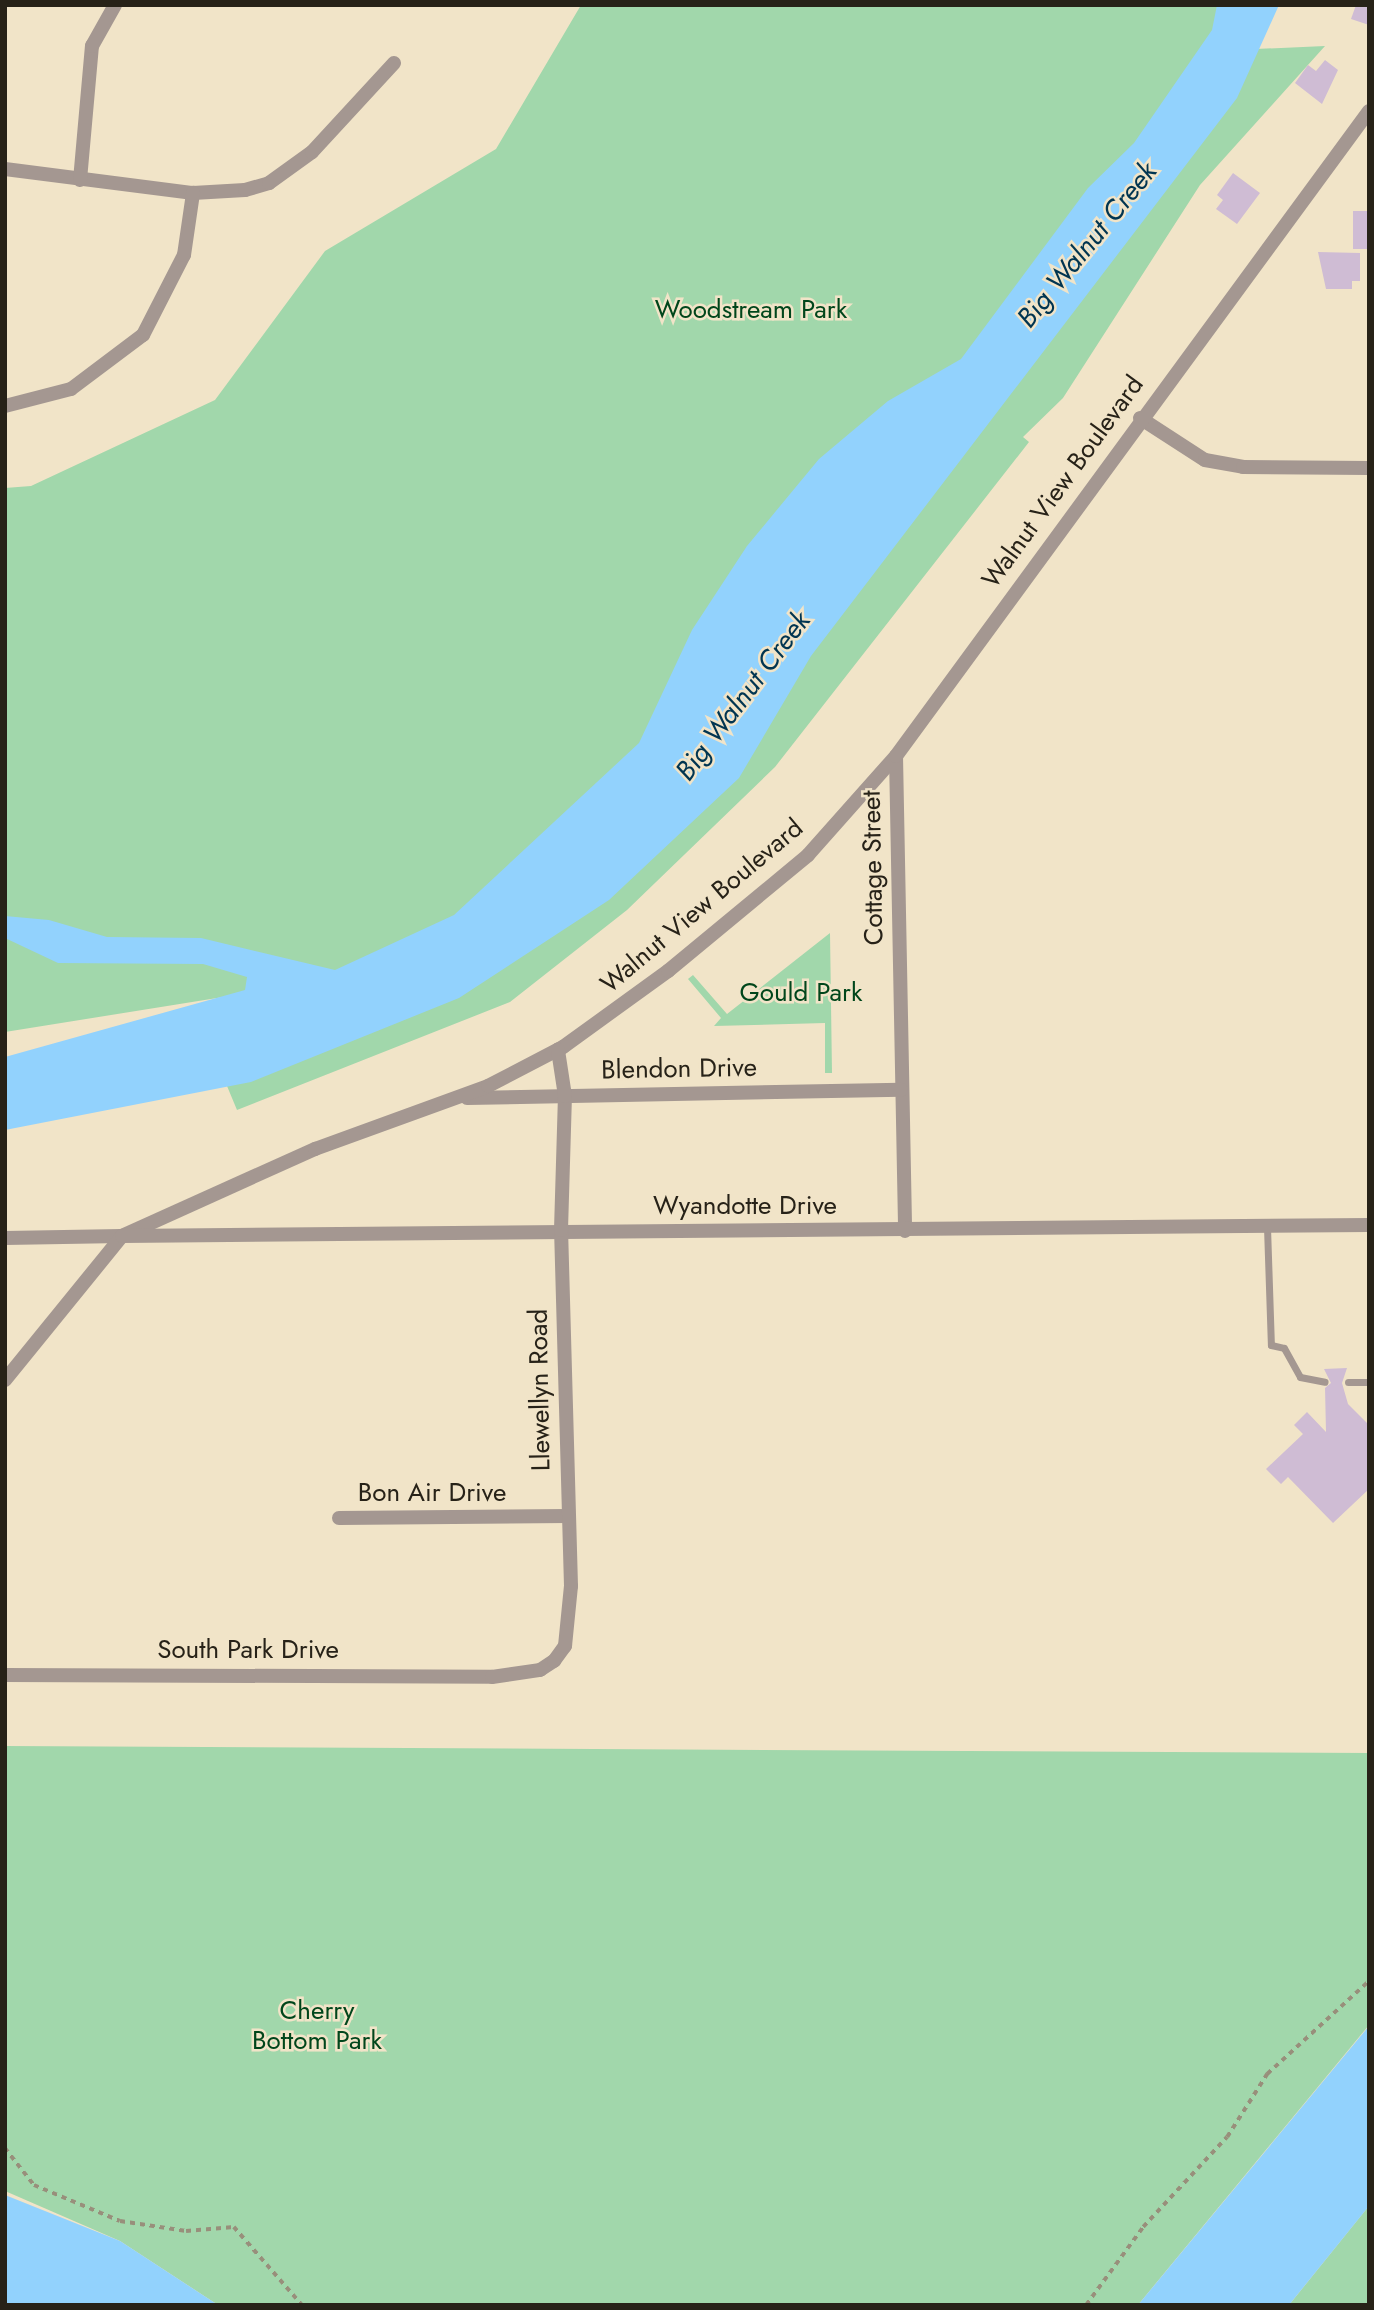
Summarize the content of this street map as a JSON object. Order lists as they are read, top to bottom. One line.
{"streets":{"street":["Walnut View Boulevard","Cottage Street","Blendon Drive","Wyandotte Drive","Llewellyn Road","Bon Air Drive","South Park Drive"]},"crossings":[["Walnut View Boulevard","Cottage Street"],["Walnut View Boulevard","Blendon Drive"],["Walnut View Boulevard","Wyandotte Drive"],["Walnut View Boulevard","Llewellyn Road"],["Cottage Street","Blendon Drive"],["Cottage Street","Wyandotte Drive"],["Blendon Drive","Llewellyn Road"],["Wyandotte Drive","Llewellyn Road"],["Llewellyn Road","Bon Air Drive"],["Llewellyn Road","South Park Drive"]],"water":["Big Walnut Creek"],"parks":["Woodstream Park","Gould Park","Cherry Bottom Park"]}
